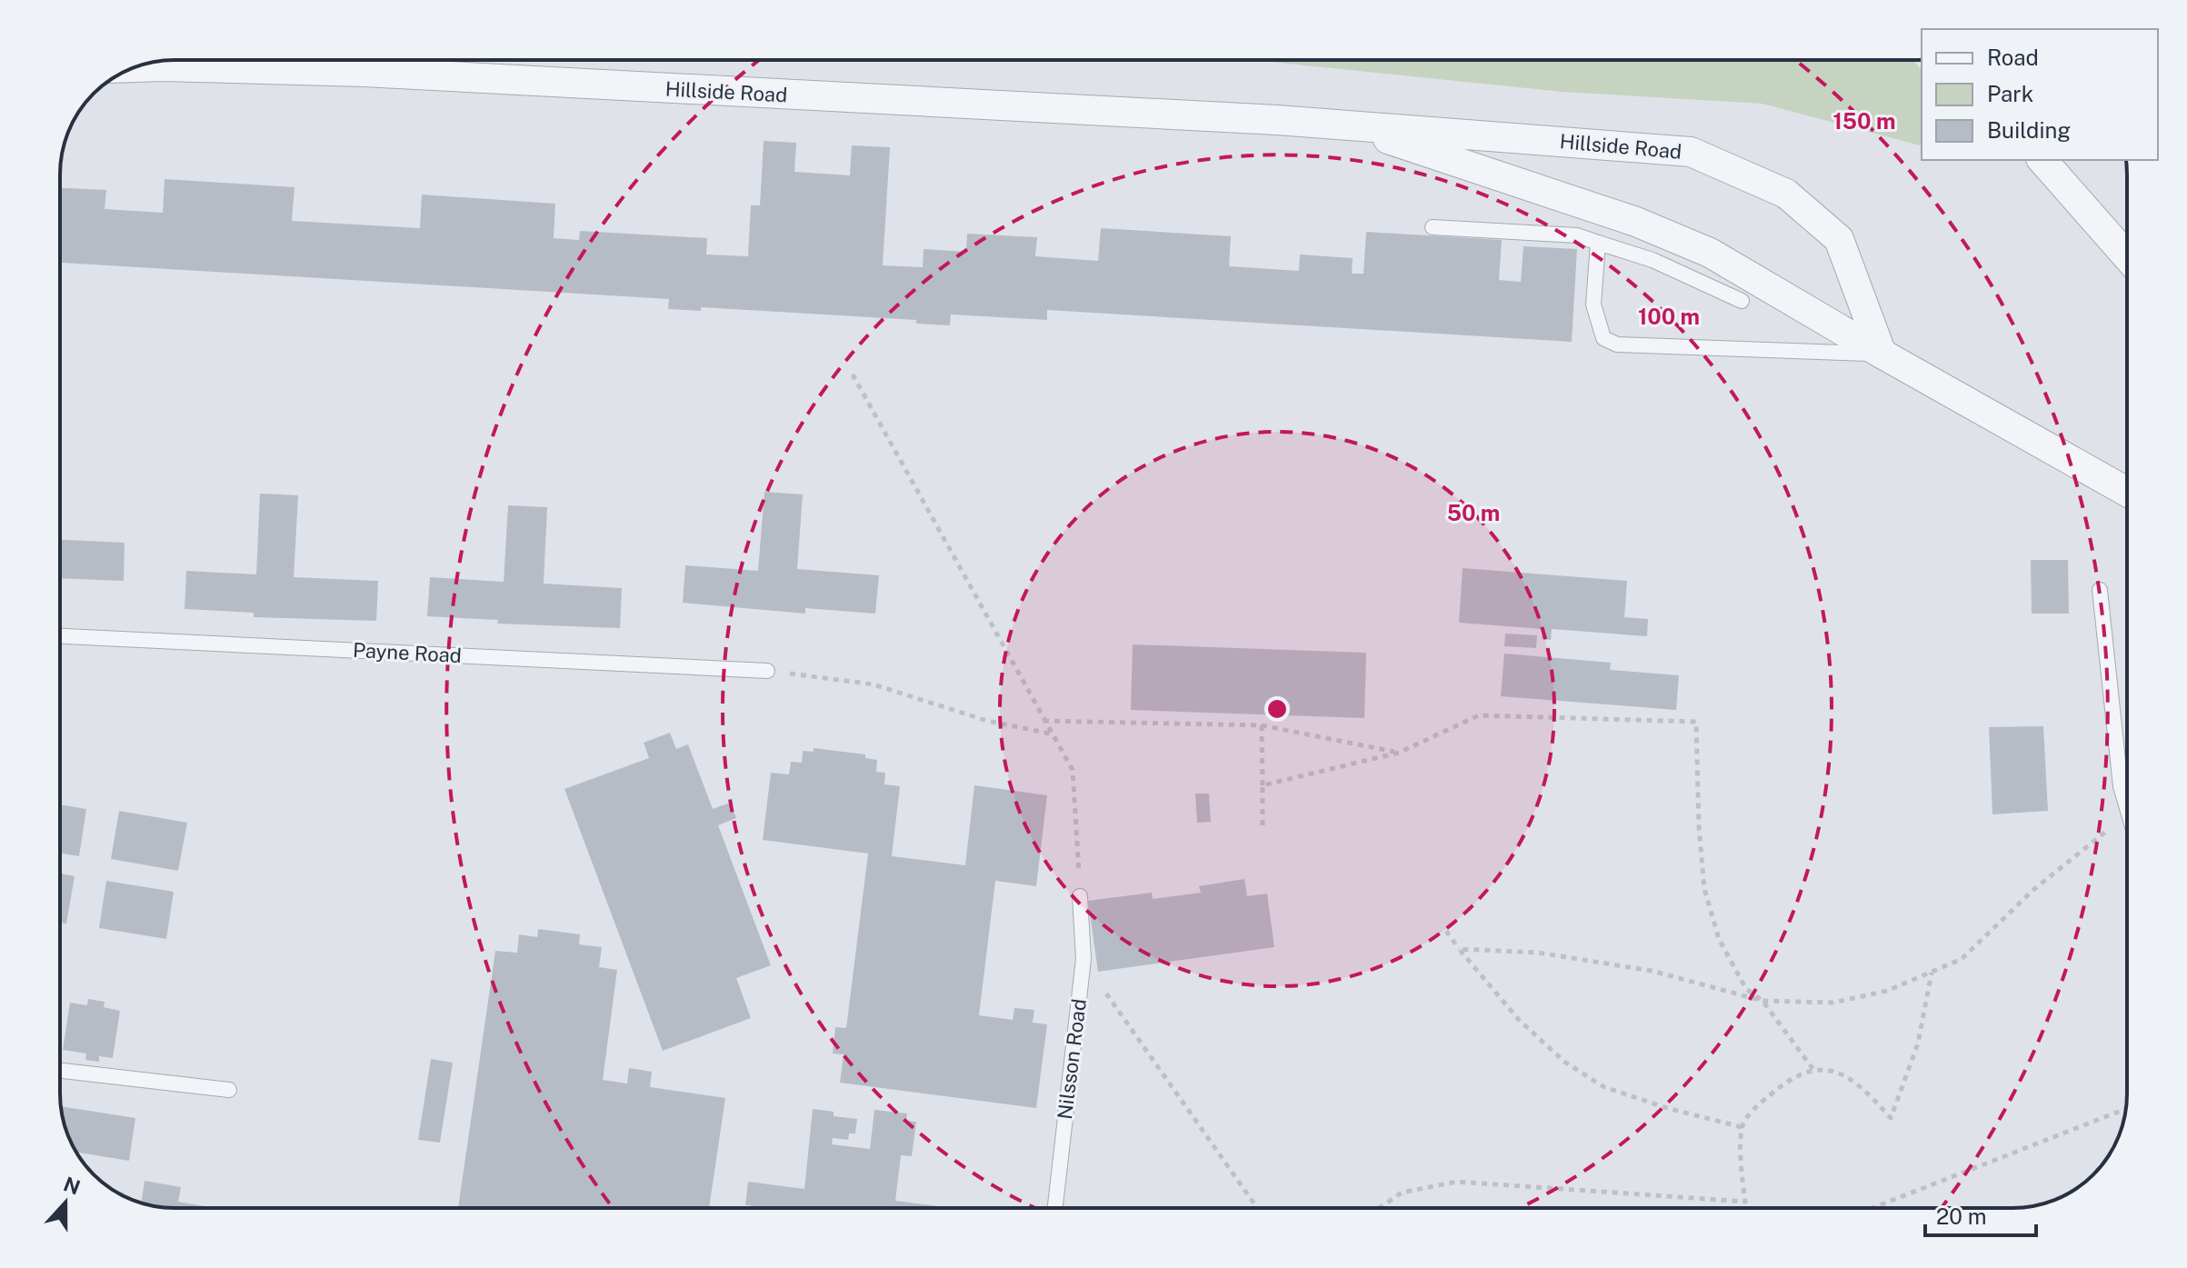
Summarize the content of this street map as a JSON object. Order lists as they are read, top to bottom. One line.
{"streets":{"street":["Hillside Road"],"lane":["Payne Road","Nilsson Road"]},"legend":["Road","Park","Building"],"scale_bar":"20 m","north":"top","rings":["150 m","100 m","50 m"]}
